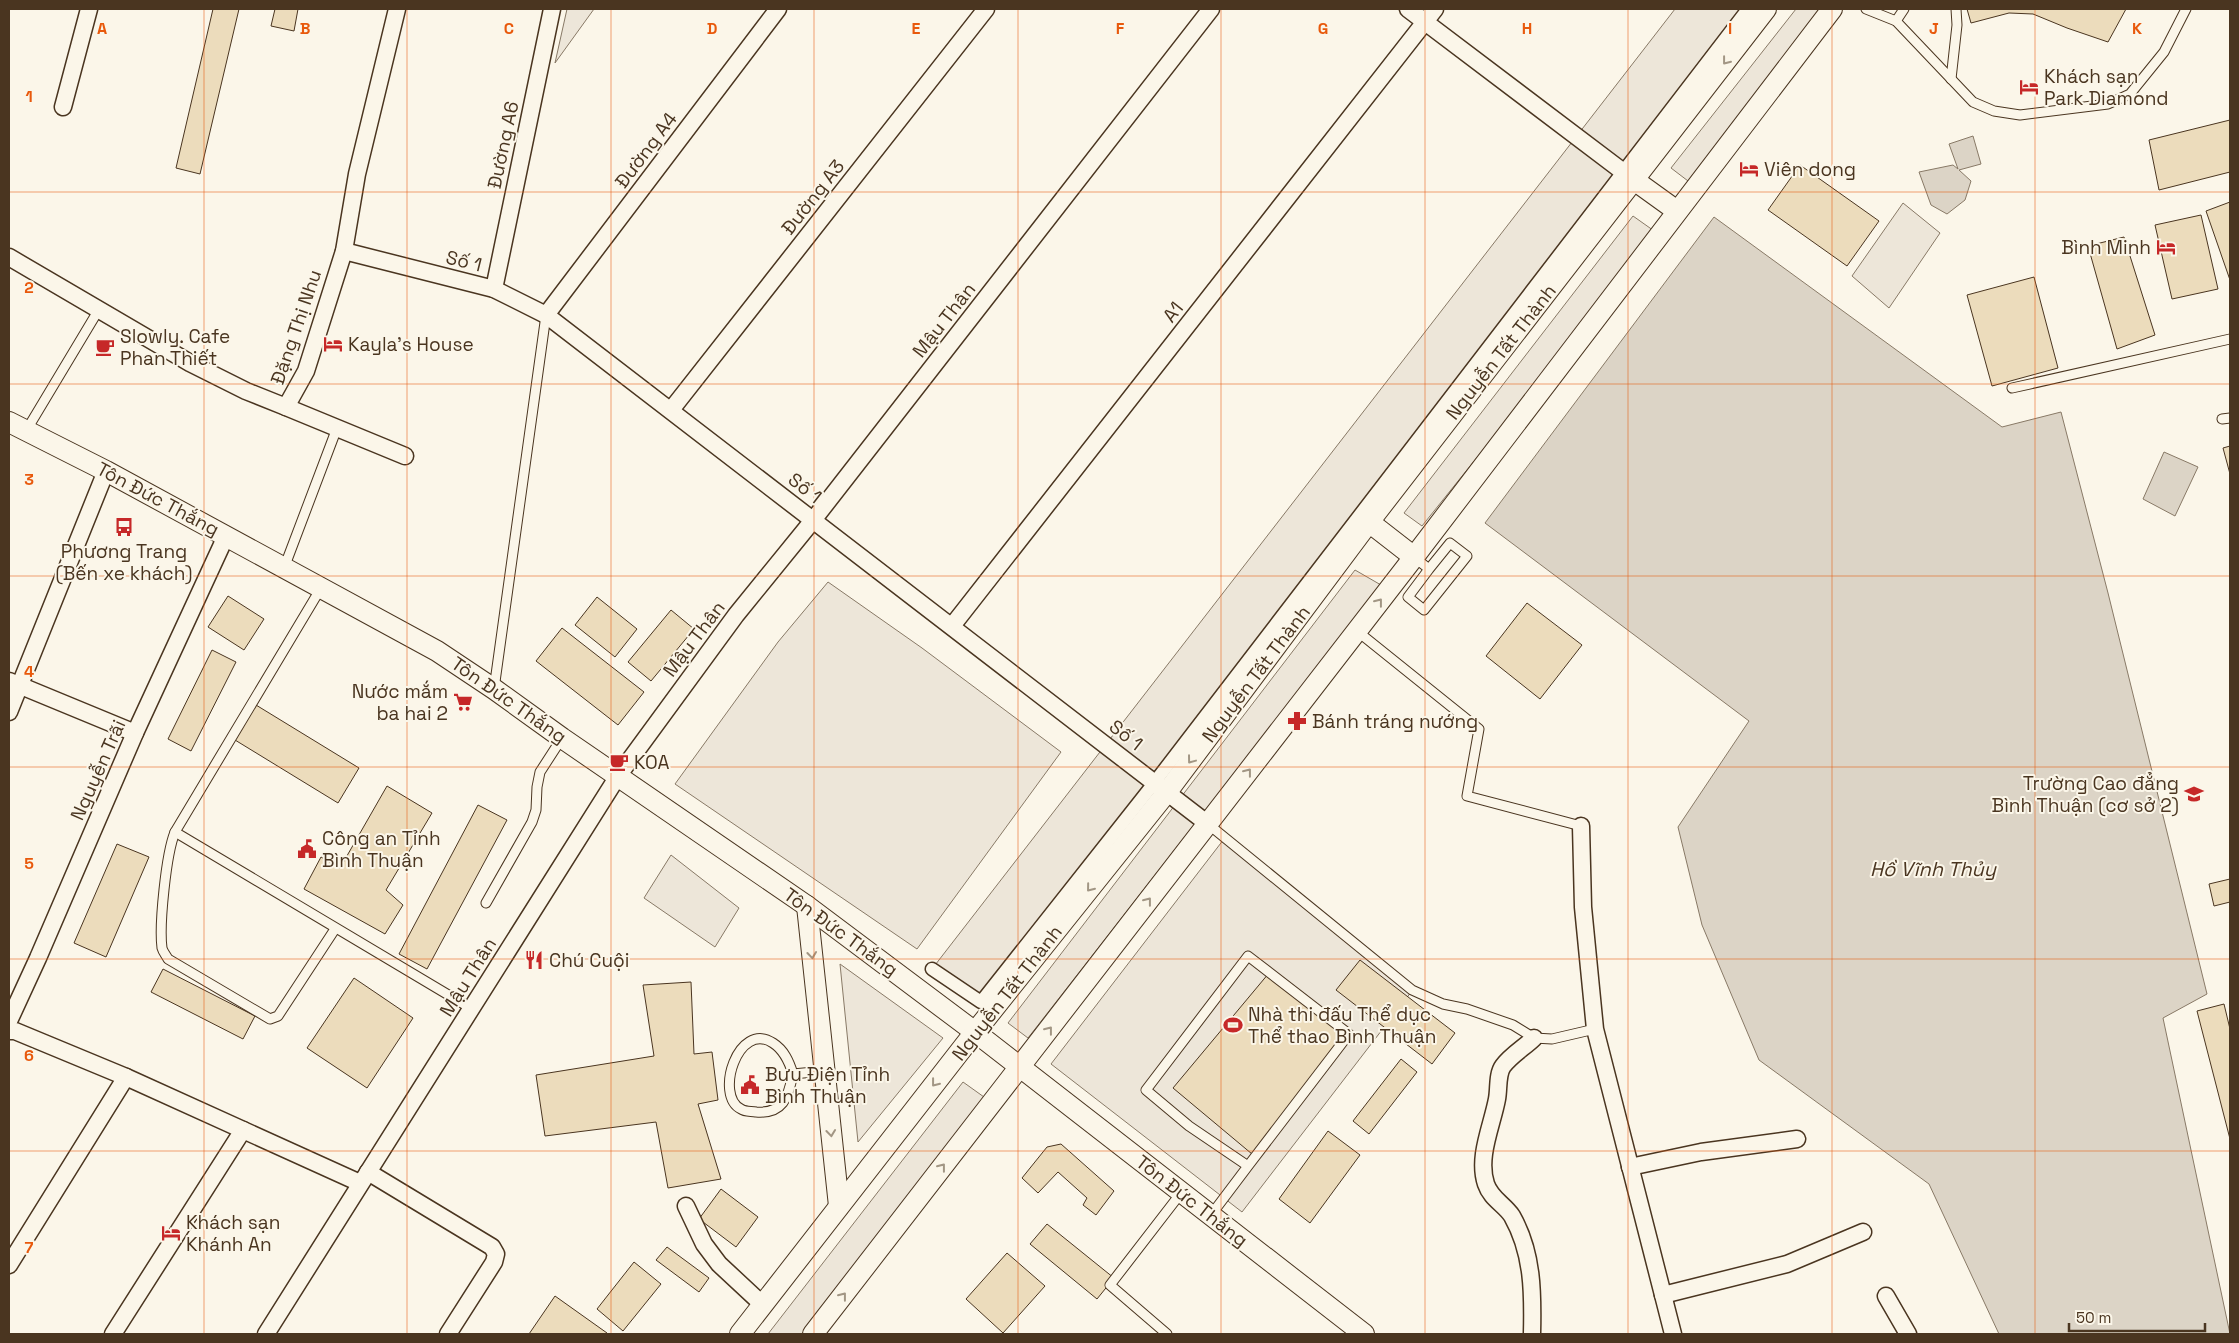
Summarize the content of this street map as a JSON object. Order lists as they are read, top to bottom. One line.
{"streets":{"street":["Đường A6","Đường A4","Đường A3","Số 1","A1","Mậu Thân","Đặng Thị Nhu","Nguyễn Tất Thành","Tôn Đức Thắng","Nguyễn Trãi"]},"crossings":[["Đường A6","Số 1"],["Đường A4","Số 1"],["Đường A3","Số 1"],["Số 1","A1"],["Số 1","Mậu Thân"],["Số 1","Đặng Thị Nhu"],["Số 1","Nguyễn Tất Thành"],["Mậu Thân","Tôn Đức Thắng"],["Nguyễn Tất Thành","Tôn Đức Thắng"],["Tôn Đức Thắng","Nguyễn Trãi"]],"water":["Hồ Vĩnh Thủy"],"places":{"hotel":["Khách sạn Park Diamond","Viên dong","Bình Minh","Kayla's House","Khách sạn Khánh An"],"cafe":["Slowly. Cafe Phan Thiết","KOA"],"bus stop":["Phương Trang (Bến xe khách)"],"supermarket":["Nước mắm ba hai 2"],"pharmacy":["Bánh tráng nướng"],"school or university":["Trường Cao đẳng Bình Thuận (cơ sở 2)"],"public building":["Công an Tỉnh Bình Thuận","Bưu Điện Tỉnh Bình Thuận"],"restaurant":["Chú Cuội"],"sports":["Nhà thi đấu Thể dục Thể thao Bình Thuận"]},"scale_bar":"50 m","grid":{"columns":["A","B","C","D","E","F","G","H","I","J","K"],"rows":["1","2","3","4","5","6","7"]}}
